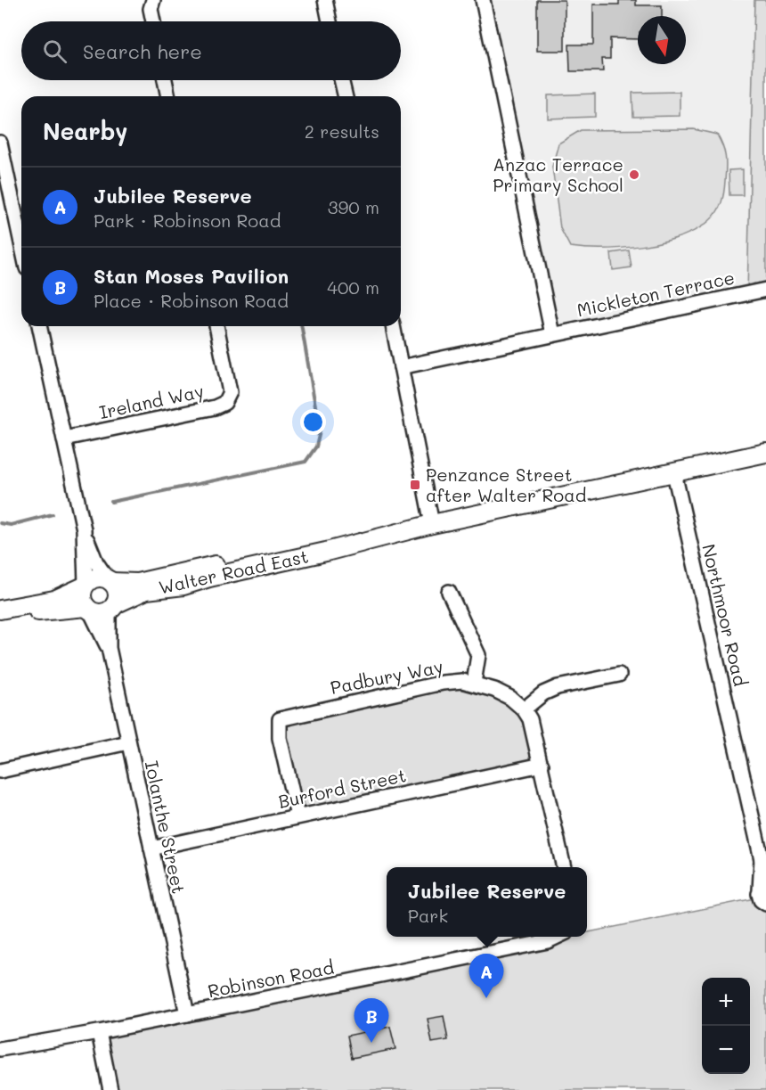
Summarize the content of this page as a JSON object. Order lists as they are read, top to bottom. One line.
{"streets":{"main road":["Walter Road East"],"street":["Mickleton Terrace","Ireland Way","Northmoor Road","Padbury Way","Burford Street","Iolanthe Street","Robinson Road"]},"crossings":[["Walter Road East","Northmoor Road"],["Walter Road East","Iolanthe Street"],["Padbury Way","Burford Street"],["Burford Street","Iolanthe Street"],["Iolanthe Street","Robinson Road"]],"places":{"other":["Anzac Terrace Primary School"],"transit":["Penzance Street after Walter Road"]},"north":"bottom","page":{"search":"Search here","heading":["Nearby","2 results"],"list":[{"mark":"A","name":"Jubilee Reserve","note":"Park · Robinson Road","value":"390 m"},{"mark":"B","name":"Stan Moses Pavilion","note":"Place · Robinson Road","value":"400 m"}],"popup":["Jubilee Reserve","Park"],"pins":["A","B"],"map_buttons":["+","−"]}}
